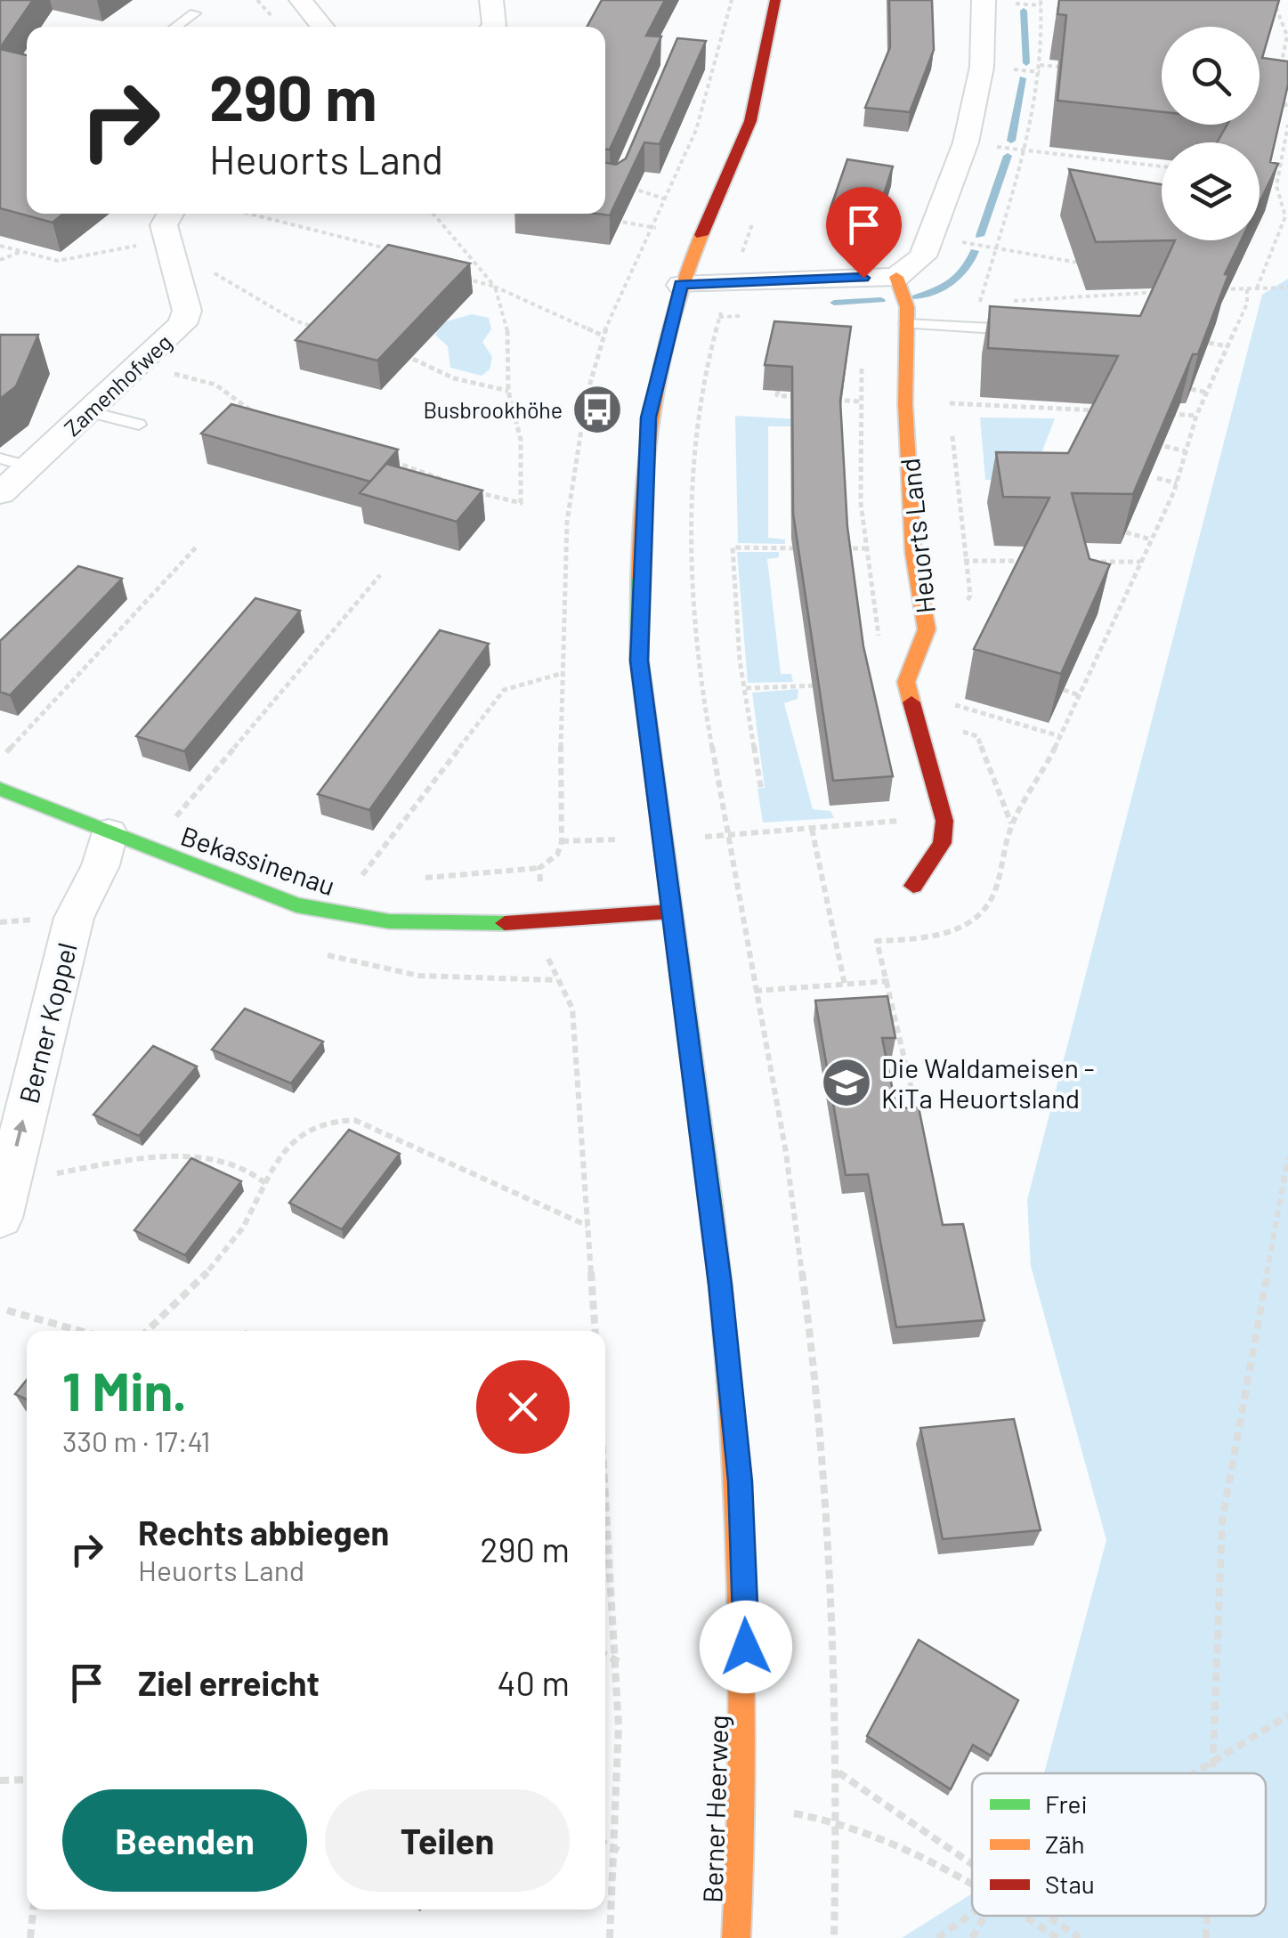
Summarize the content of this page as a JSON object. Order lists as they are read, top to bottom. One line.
{"streets":{"main road":["Heuorts Land","Bekassinenau","Berner Heerweg"],"street":["Zamenhofweg","Berner Koppel"]},"crossings":[["Bekassinenau","Berner Koppel"],["Bekassinenau","Berner Heerweg"]],"one_way":["Berner Koppel"],"places":{"bus stop":["Busbrookhöhe"],"school or university":["Die Waldameisen - KiTa Heuortsland"]},"legend":["Frei","Zäh","Stau"],"page":{"turn":["290 m","Heuorts Land"],"heading":["1 Min.","330 m · 17:41"],"list":[{"name":"Rechts abbiegen","note":"Heuorts Land","value":"290 m"},{"name":"Ziel erreicht","value":"40 m"}],"buttons":["Beenden","Teilen"]}}
